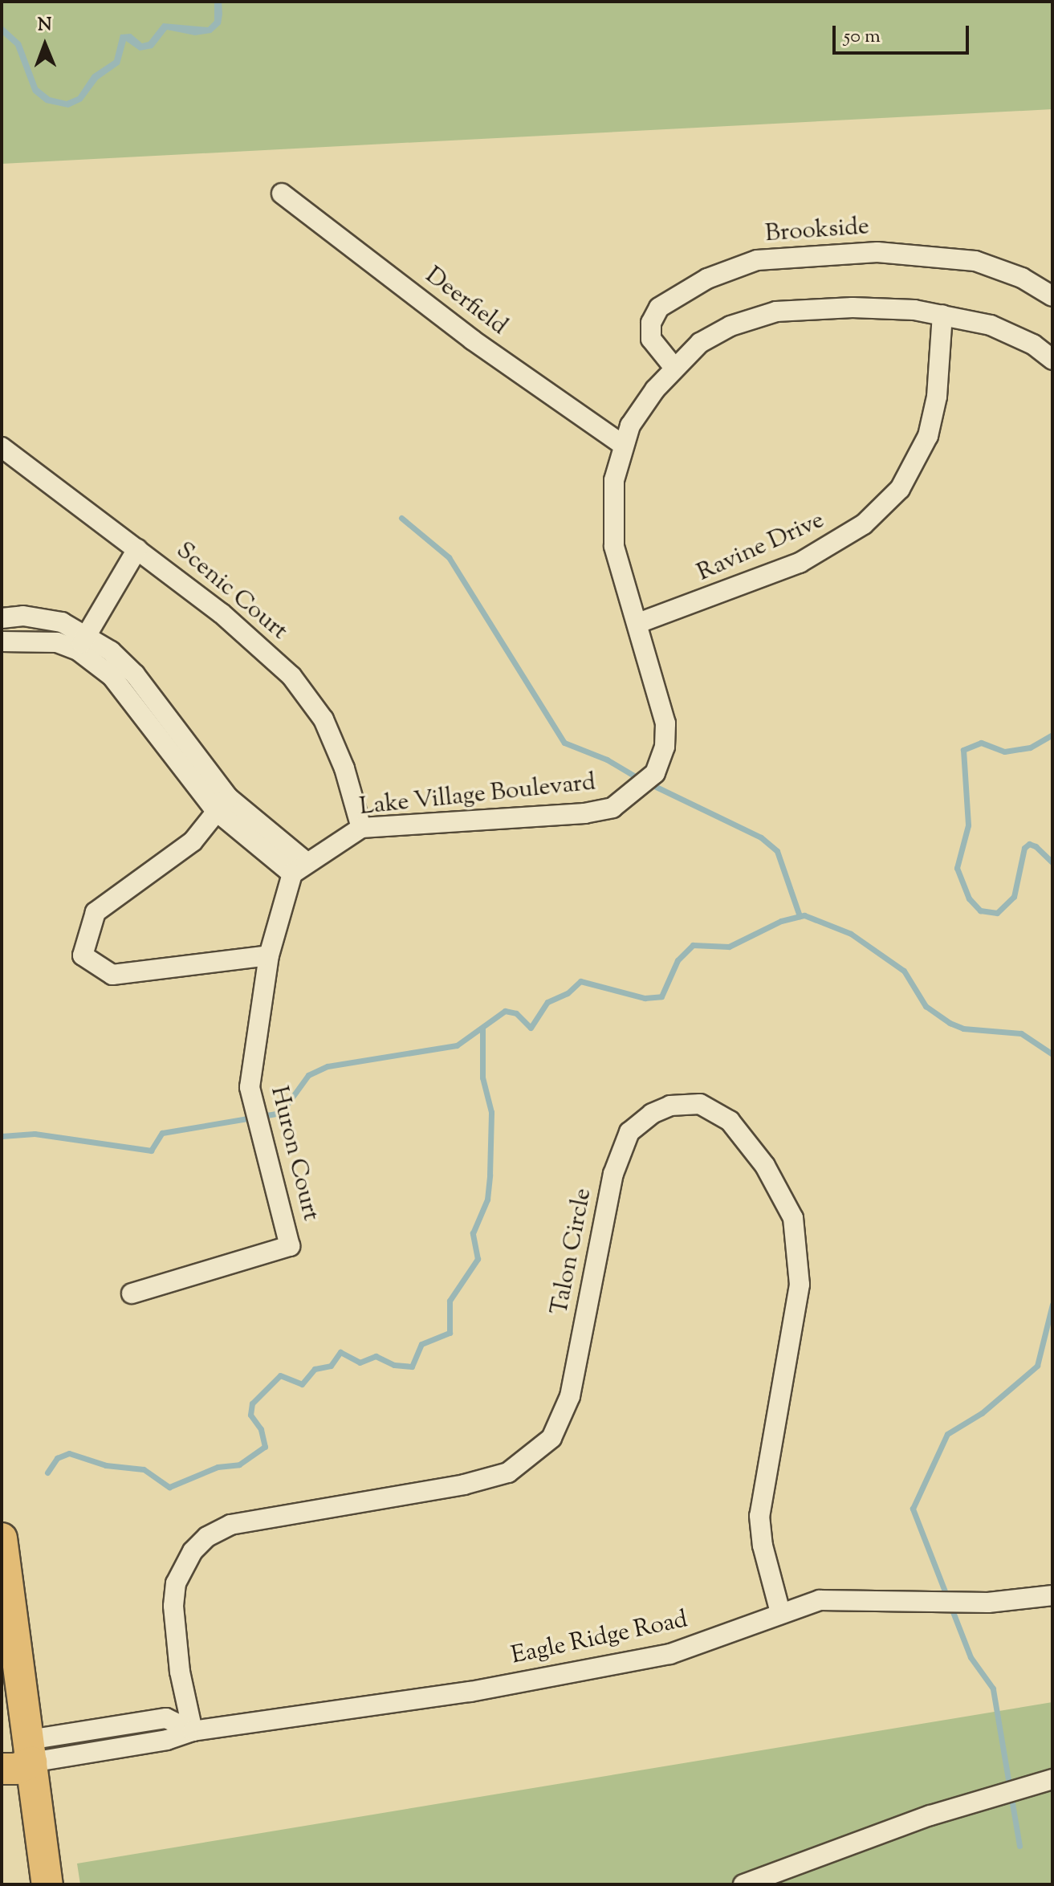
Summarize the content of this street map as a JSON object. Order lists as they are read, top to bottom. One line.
{"streets":{"street":["Brookside","Deerfield","Ravine Drive","Scenic Court","Lake Village Boulevard","Huron Court","Talon Circle","Eagle Ridge Road"]},"crossings":[["Deerfield","Lake Village Boulevard"],["Ravine Drive","Lake Village Boulevard"],["Scenic Court","Lake Village Boulevard"],["Lake Village Boulevard","Huron Court"],["Talon Circle","Eagle Ridge Road"]],"scale_bar":"50 m","north":"top"}
